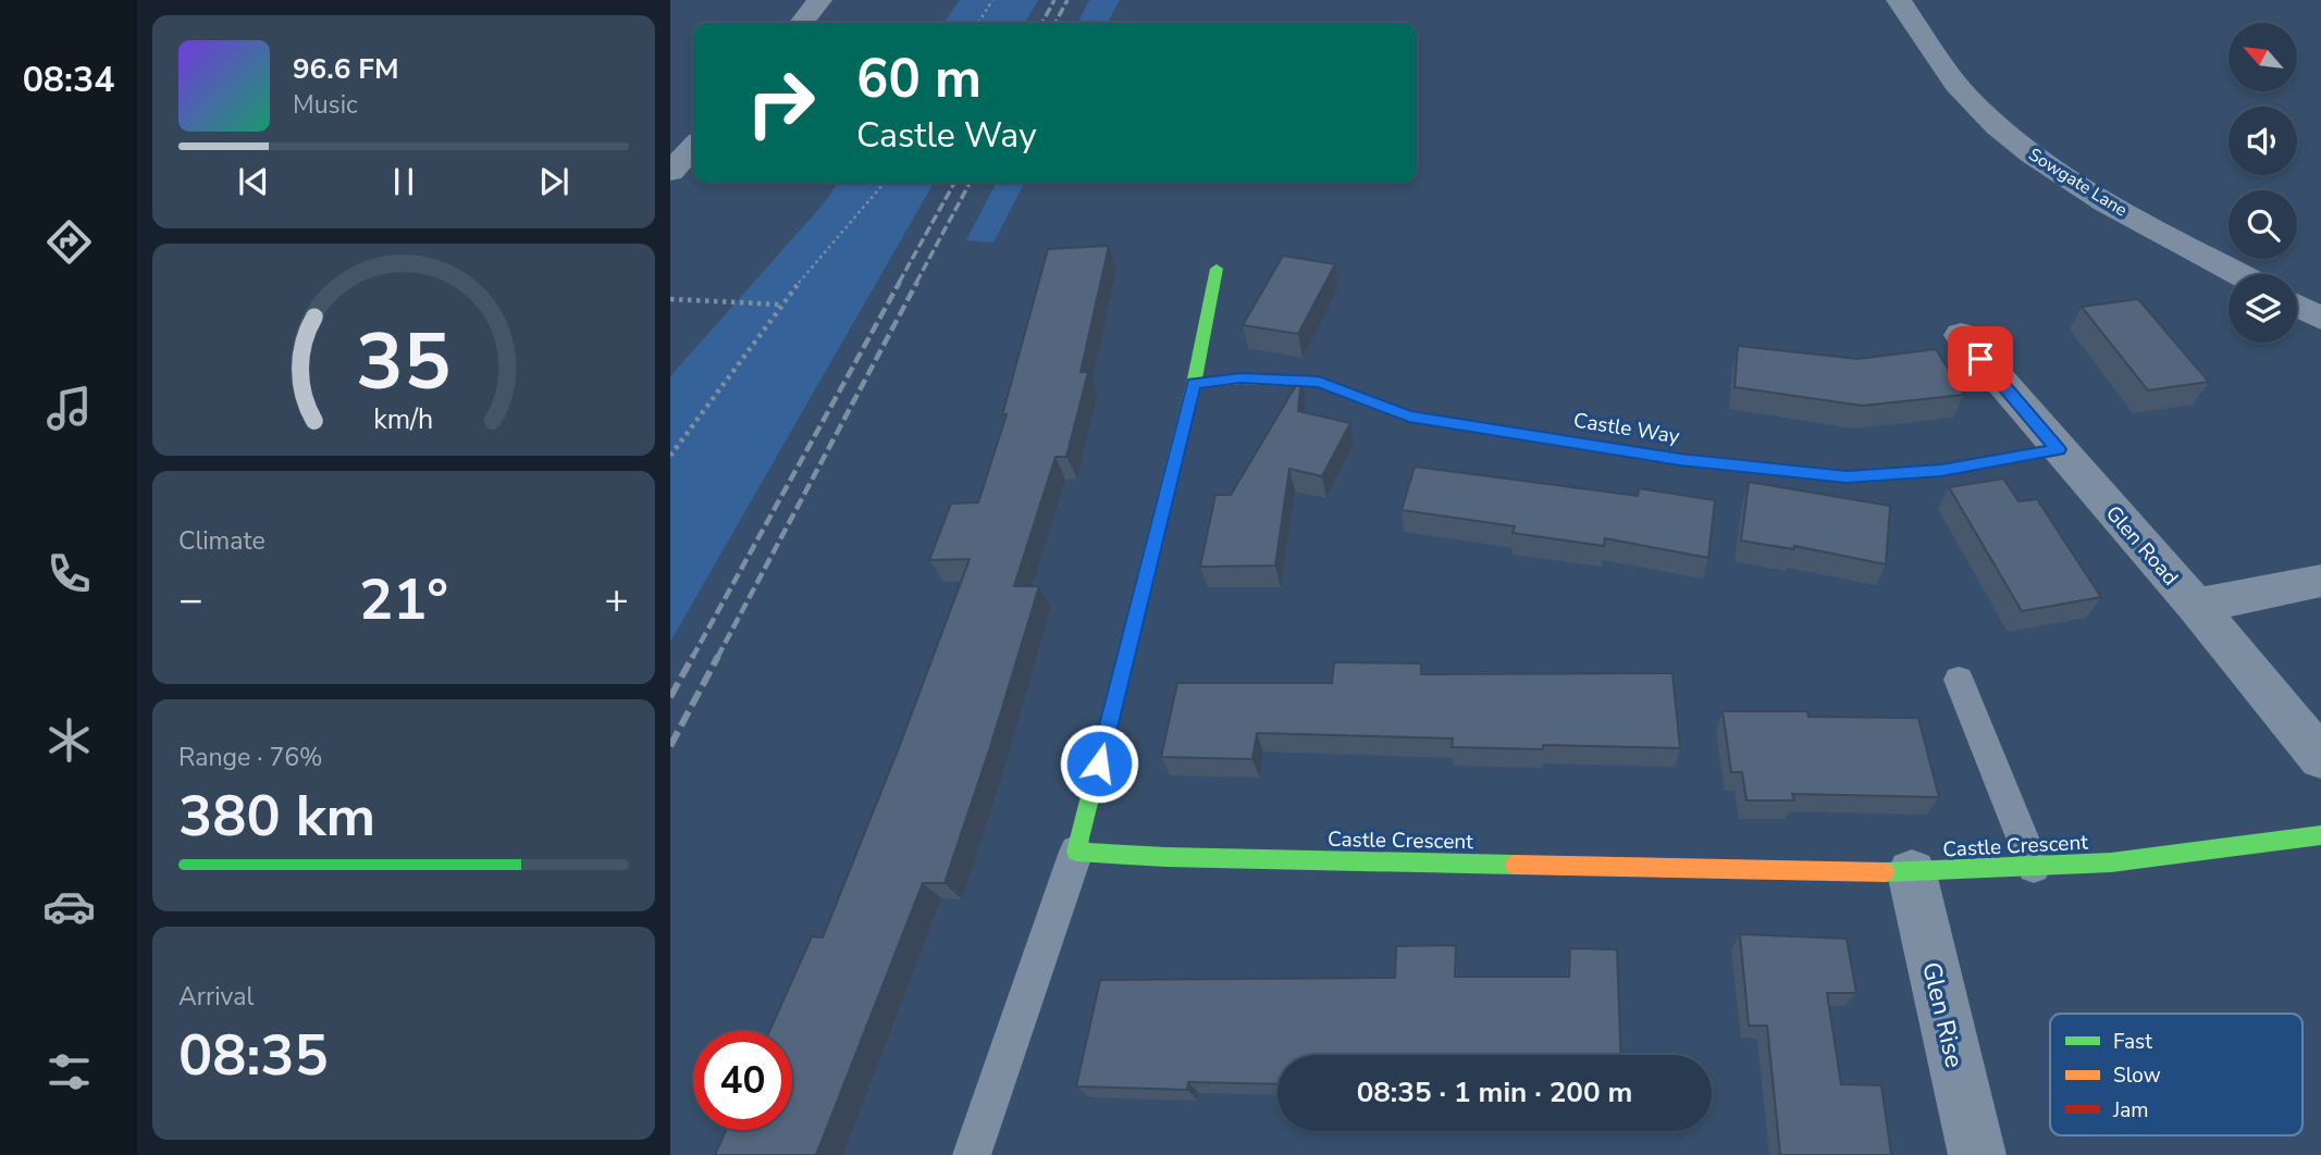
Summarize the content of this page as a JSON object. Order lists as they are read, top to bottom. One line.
{"streets":{"street":["Sowgate Lane","Castle Way","Glen Road","Castle Crescent","Glen Rise"]},"crossings":[["Castle Way","Glen Road"],["Castle Crescent","Glen Rise"]],"legend":["Fast","Slow","Jam"],"north":"top left","page":{"tabs":"08:34","turn":["60 m","Castle Way"],"song":["96.6 FM","Music"],"tile":["Climate",["Range · 76%","380 km"],["Arrival","08:35"]],"heat":["−","21°","+"],"limit":"40","trip":"08:35 · 1 min · 200 m","gauge":["35","km/h"]}}
